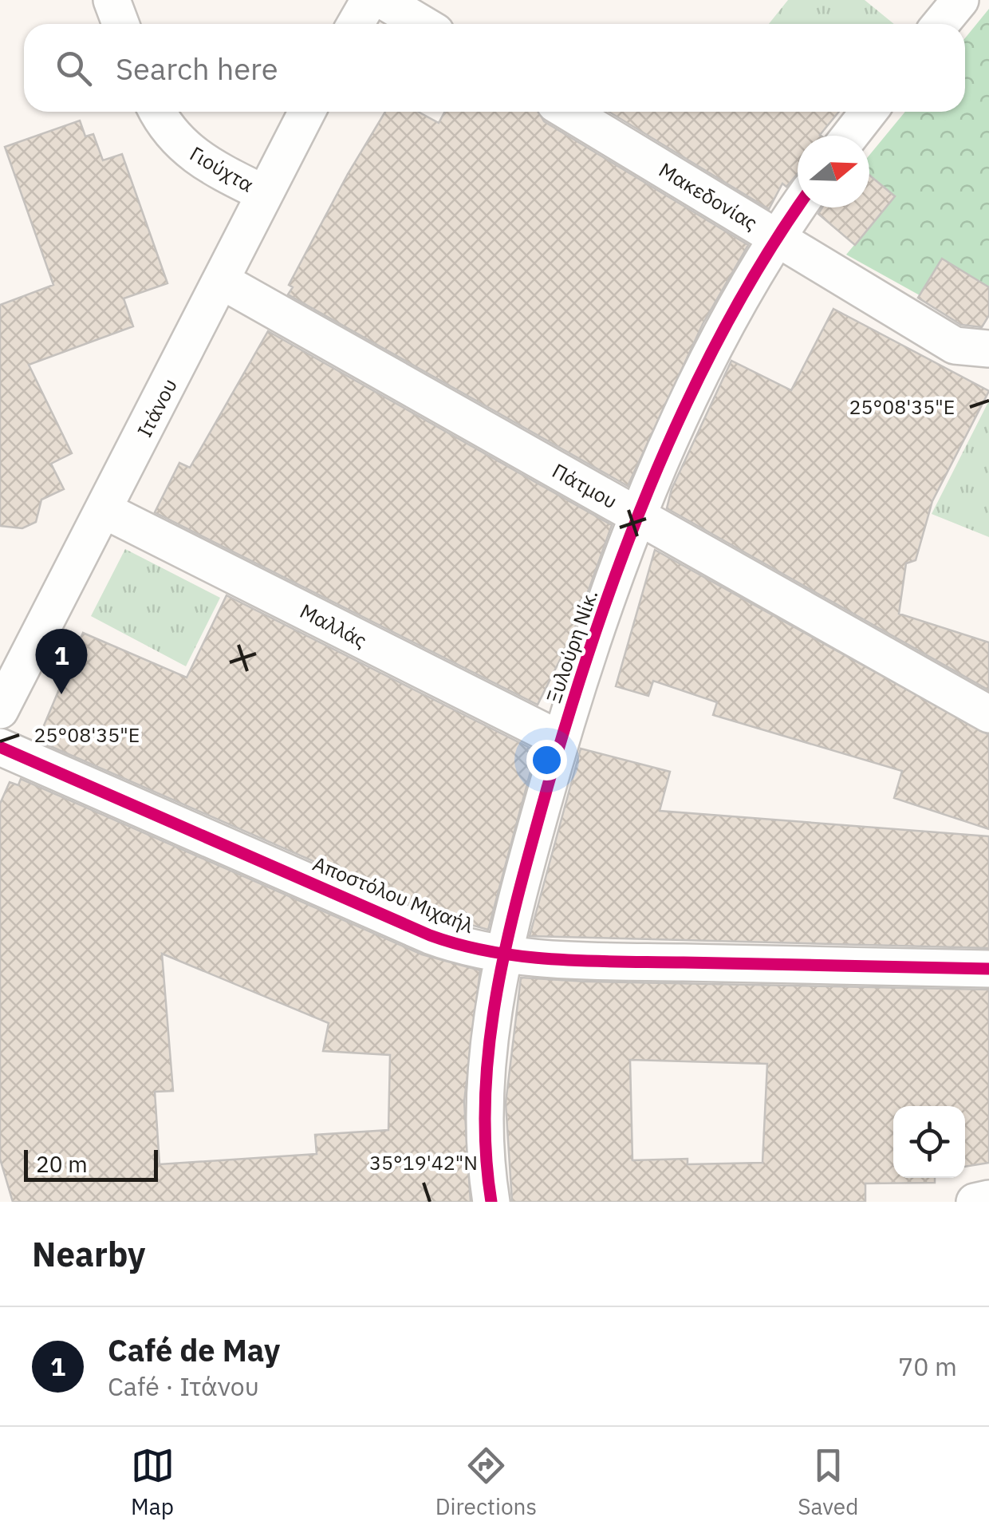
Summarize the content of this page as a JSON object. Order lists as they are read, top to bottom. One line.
{"streets":{"street":["Γιούχτα","Μακεδονίας","Ιτάνου","Πάτμου","Μαλλάς","Ξυλούρη Νίκ.","Αποστόλου Μιχαήλ"]},"crossings":[["Γιούχτα","Ιτάνου"],["Μακεδονίας","Ξυλούρη Νίκ."],["Ιτάνου","Πάτμου"],["Ιτάνου","Μαλλάς"],["Πάτμου","Ξυλούρη Νίκ."],["Μαλλάς","Ξυλούρη Νίκ."],["Ξυλούρη Νίκ.","Αποστόλου Μιχαήλ"]],"scale_bar":"20 m","north":"right","page":{"search":"Search here","pins":"1","scale":"20 m","heading":"Nearby","list":[{"mark":"1","name":"Café de May","note":"Café · Ιτάνου","value":"70 m"}],"nav":["Map","Directions","Saved"]},"coordinates":["25°08'35\"E","35°19'42\"N"]}
